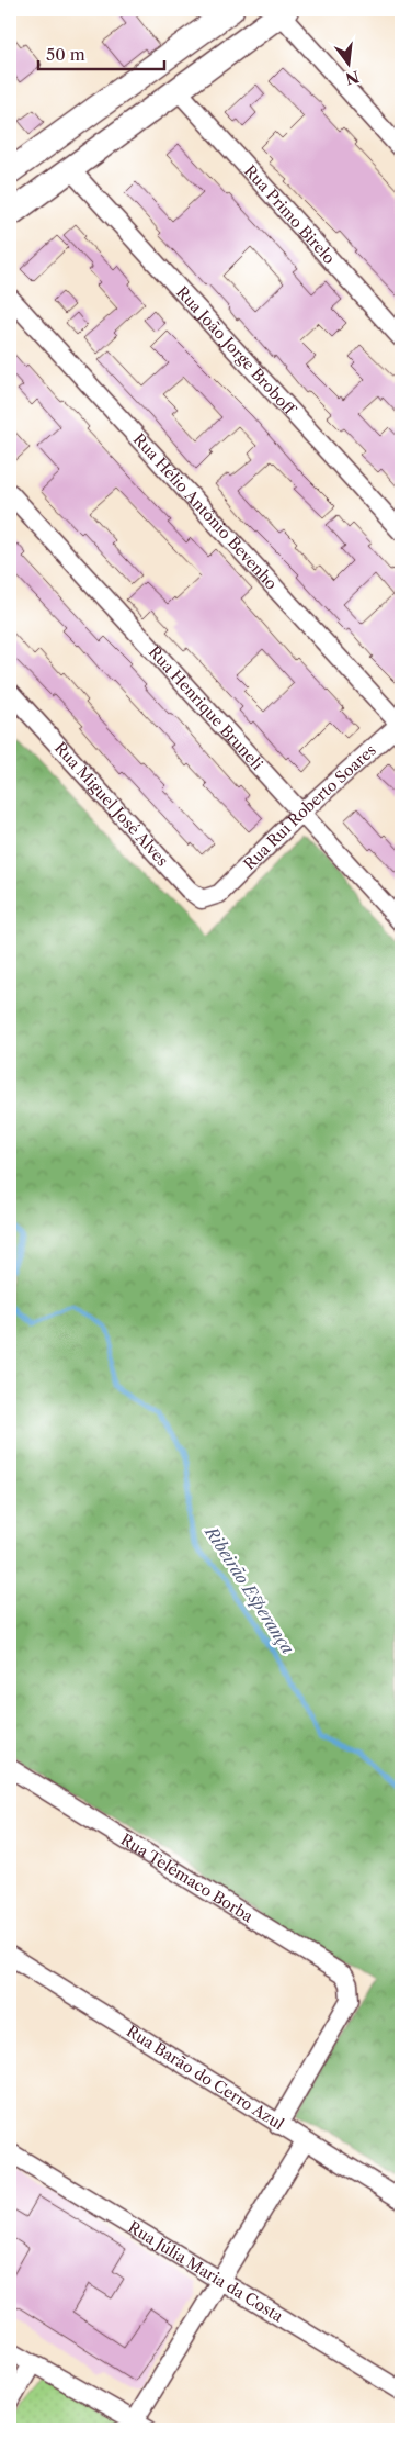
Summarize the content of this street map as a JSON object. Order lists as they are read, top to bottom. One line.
{"streets":{"street":["Rua Primo Birelo","Rua João Jorge Broboff","Rua Hélio Antônio Bevenho","Rua Henrique Bruneli","Rua Miguel José Alves","Rua Rui Roberto Soares","Rua Telêmaco Borba","Rua Barão do Cerro Azul","Rua Júlia Maria da Costa"]},"crossings":[["Rua Hélio Antônio Bevenho","Rua Rui Roberto Soares"],["Rua Henrique Bruneli","Rua Rui Roberto Soares"],["Rua Miguel José Alves","Rua Rui Roberto Soares"],["Rua Telêmaco Borba","Rua Barão do Cerro Azul"]],"water":["Ribeirão Esperança"],"scale_bar":"50 m","north":"bottom"}
